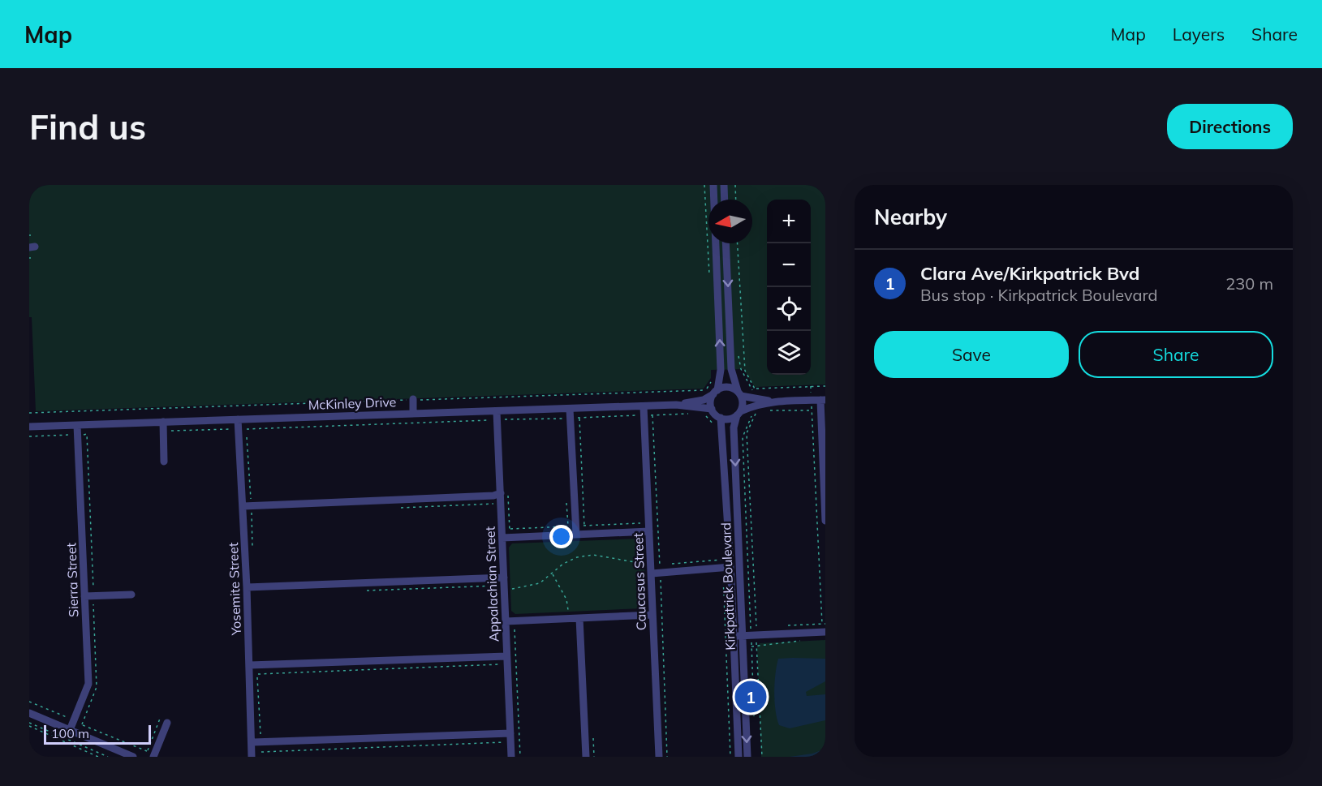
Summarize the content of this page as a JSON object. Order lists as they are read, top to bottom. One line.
{"streets":{"street":["McKinley Drive","Sierra Street","Caucasus Street","Appalachian Street","Kirkpatrick Boulevard","Yosemite Street"]},"crossings":[["McKinley Drive","Sierra Street"],["McKinley Drive","Caucasus Street"],["McKinley Drive","Appalachian Street"],["McKinley Drive","Kirkpatrick Boulevard"],["McKinley Drive","Yosemite Street"]],"scale_bar":"100 m","north":"left","page":{"header":"Map","nav":["Map","Layers","Share"],"buttons":["Directions",["Save","Share"]],"title":"Find us","heading":"Nearby","map_buttons":["+","−"],"list":[{"mark":"1","name":"Clara Ave/Kirkpatrick Bvd","note":"Bus stop · Kirkpatrick Boulevard","value":"230 m"}],"pins":"1","scale":"100 m"}}
